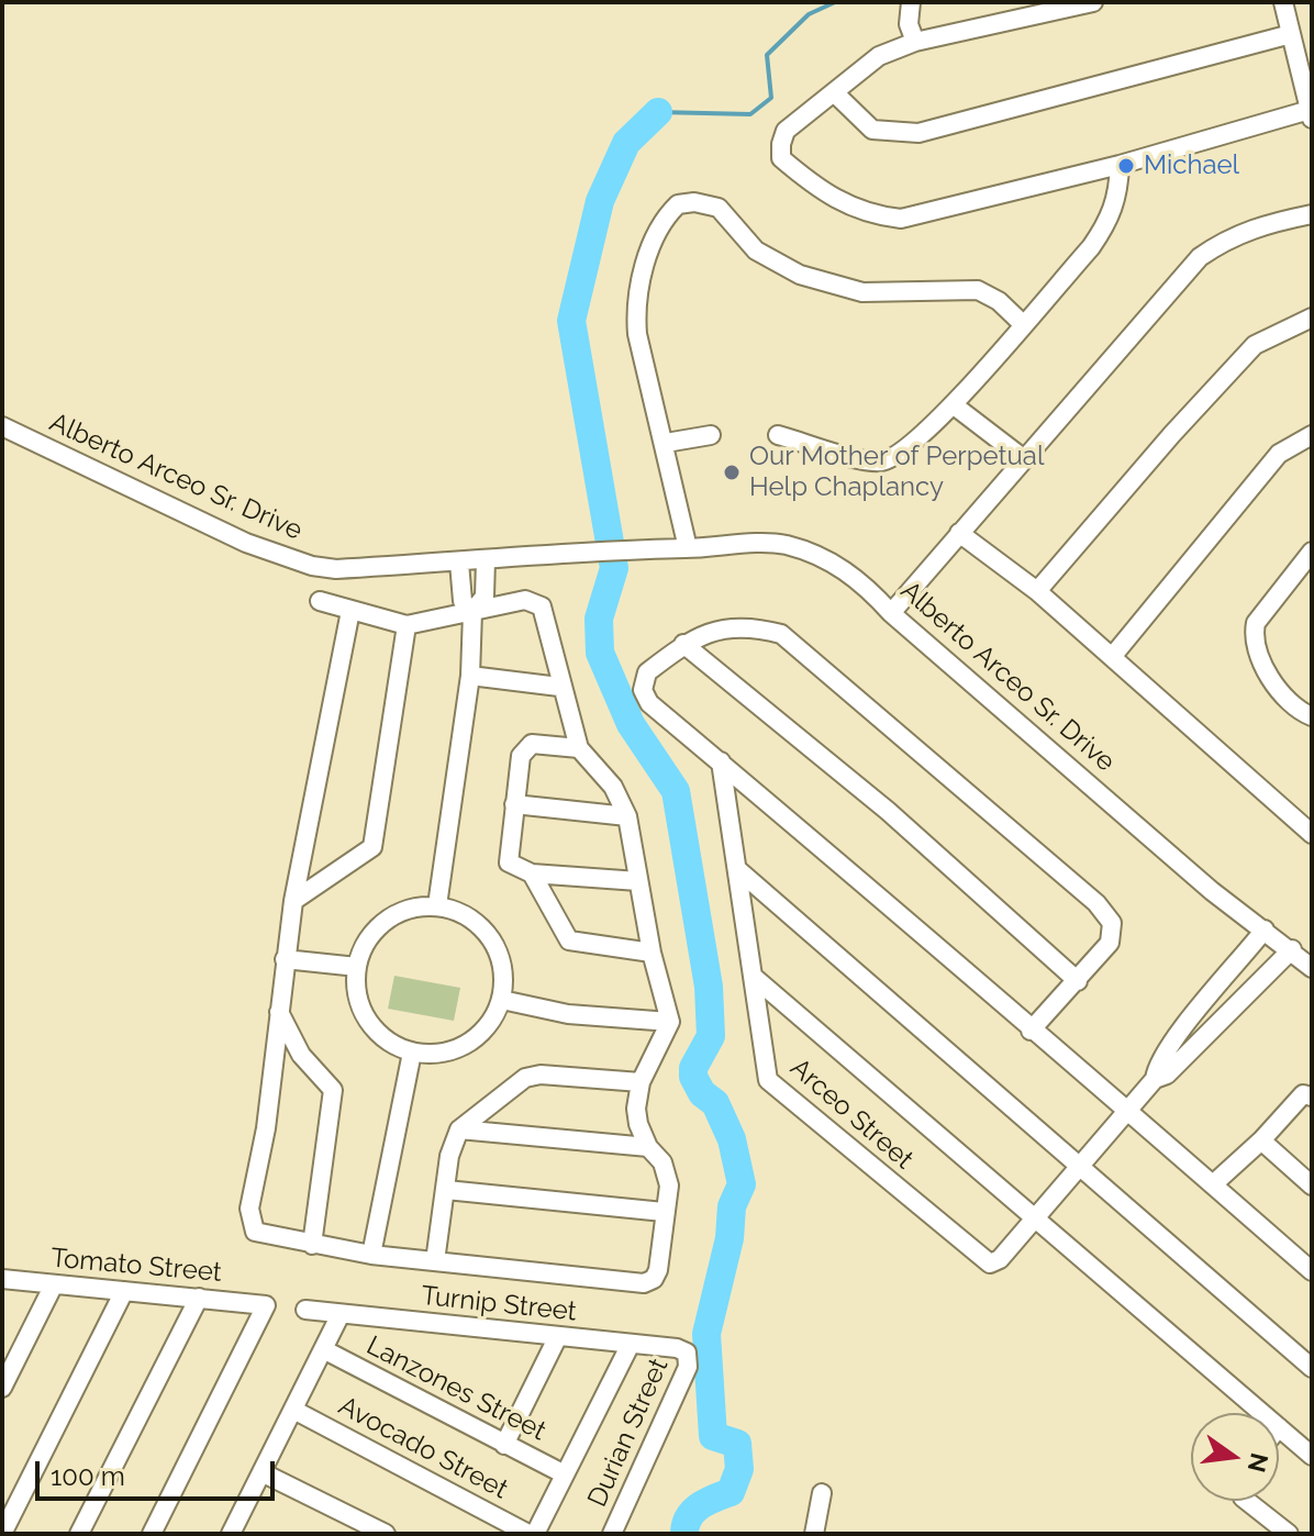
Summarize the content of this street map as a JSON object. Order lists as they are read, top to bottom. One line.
{"streets":{"street":["Alberto Arceo Sr. Drive","Arceo Street","Tomato Street","Turnip Street","Lanzones Street","Durian Street","Avocado Street"]},"crossings":[["Turnip Street","Durian Street"]],"places":["Michael","Our Mother of Perpetual Help Chaplancy"],"scale_bar":"100 m","north":"right"}
